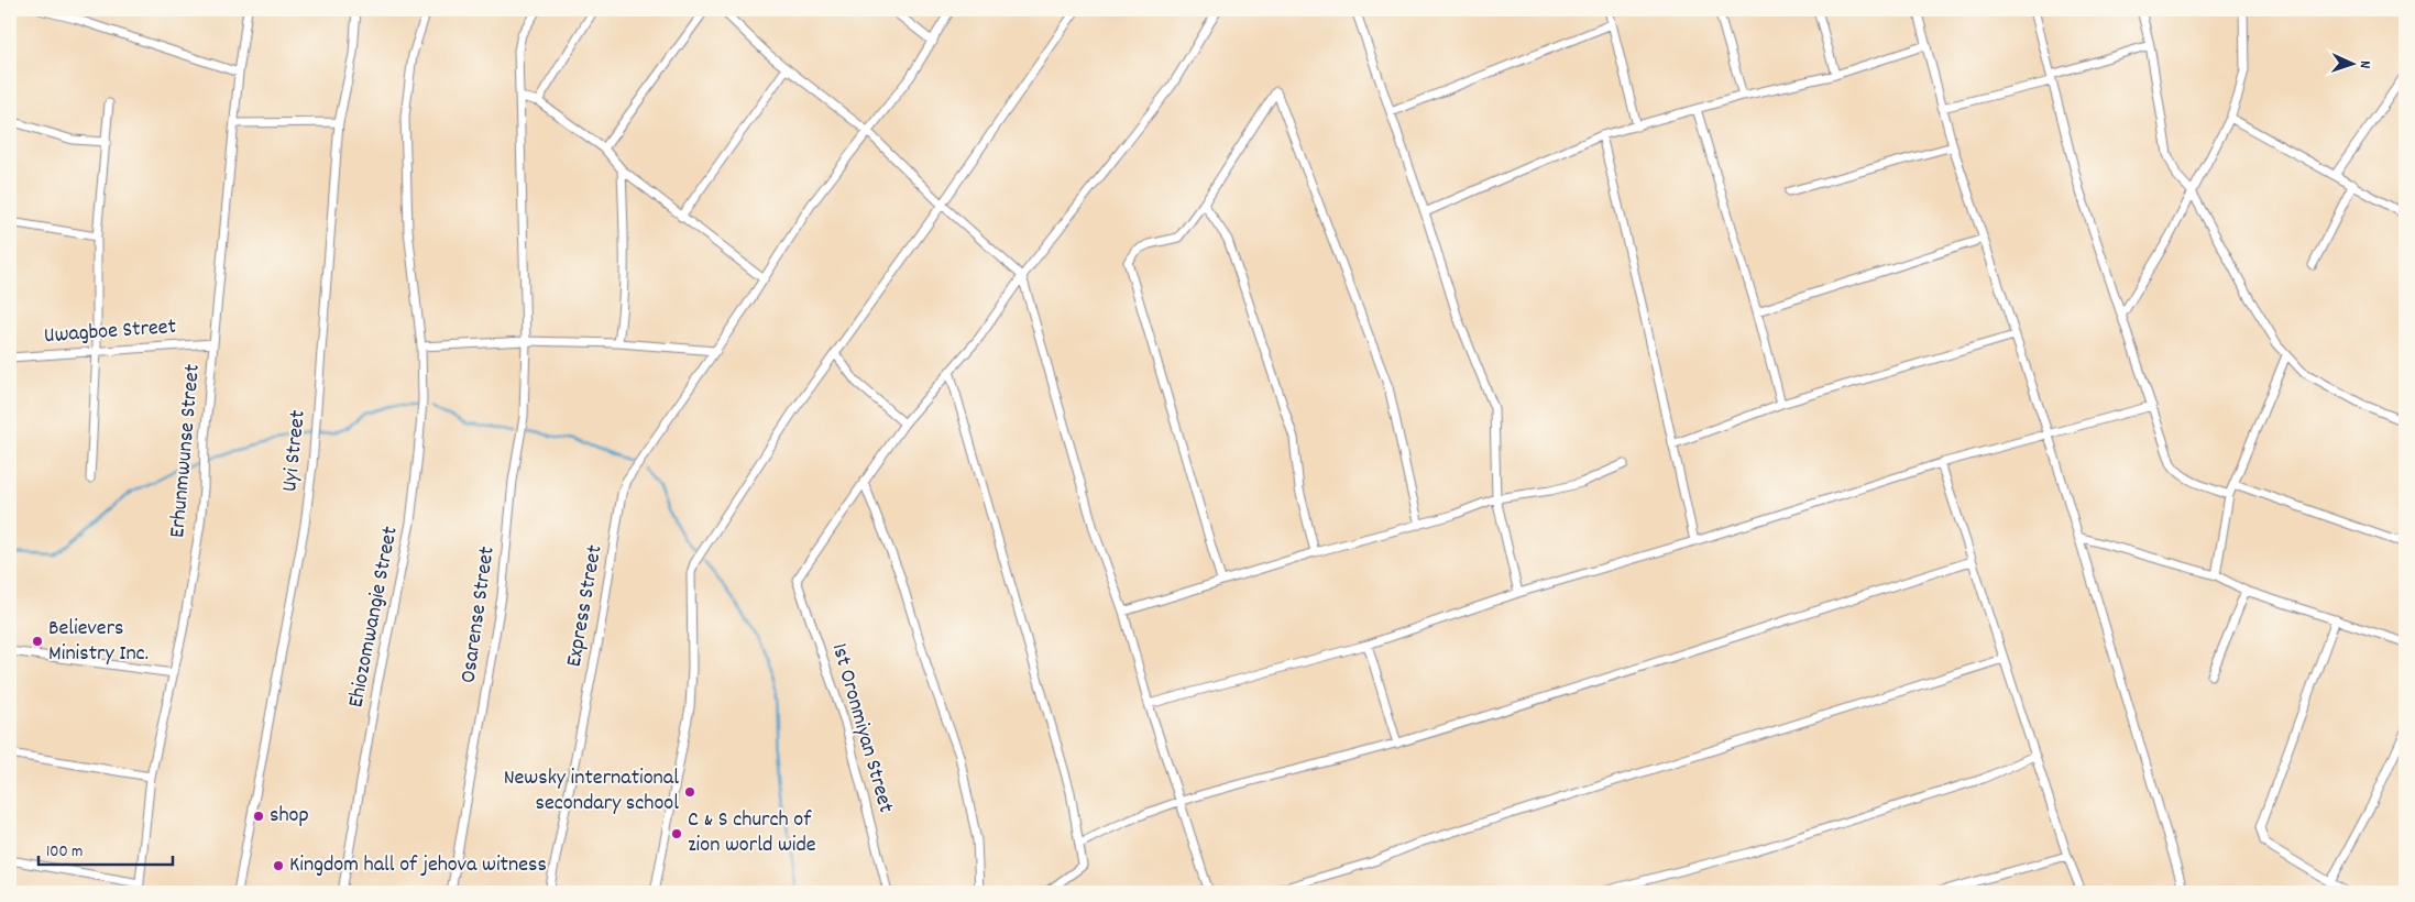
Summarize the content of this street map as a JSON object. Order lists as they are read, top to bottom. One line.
{"streets":{"street":["Uwagboe Street","Erhunmwunse Street","Uyi Street","Express Street","Osarense Street","Ehiozomwangie Street","1st Oronmiyan Street"]},"crossings":[["Uwagboe Street","Erhunmwunse Street"]],"places":["Believers Ministry Inc.","Newsky international secondary school","shop","C & S church of zion world wide","Kingdom hall of jehova witness"],"scale_bar":"100 m","north":"right"}
